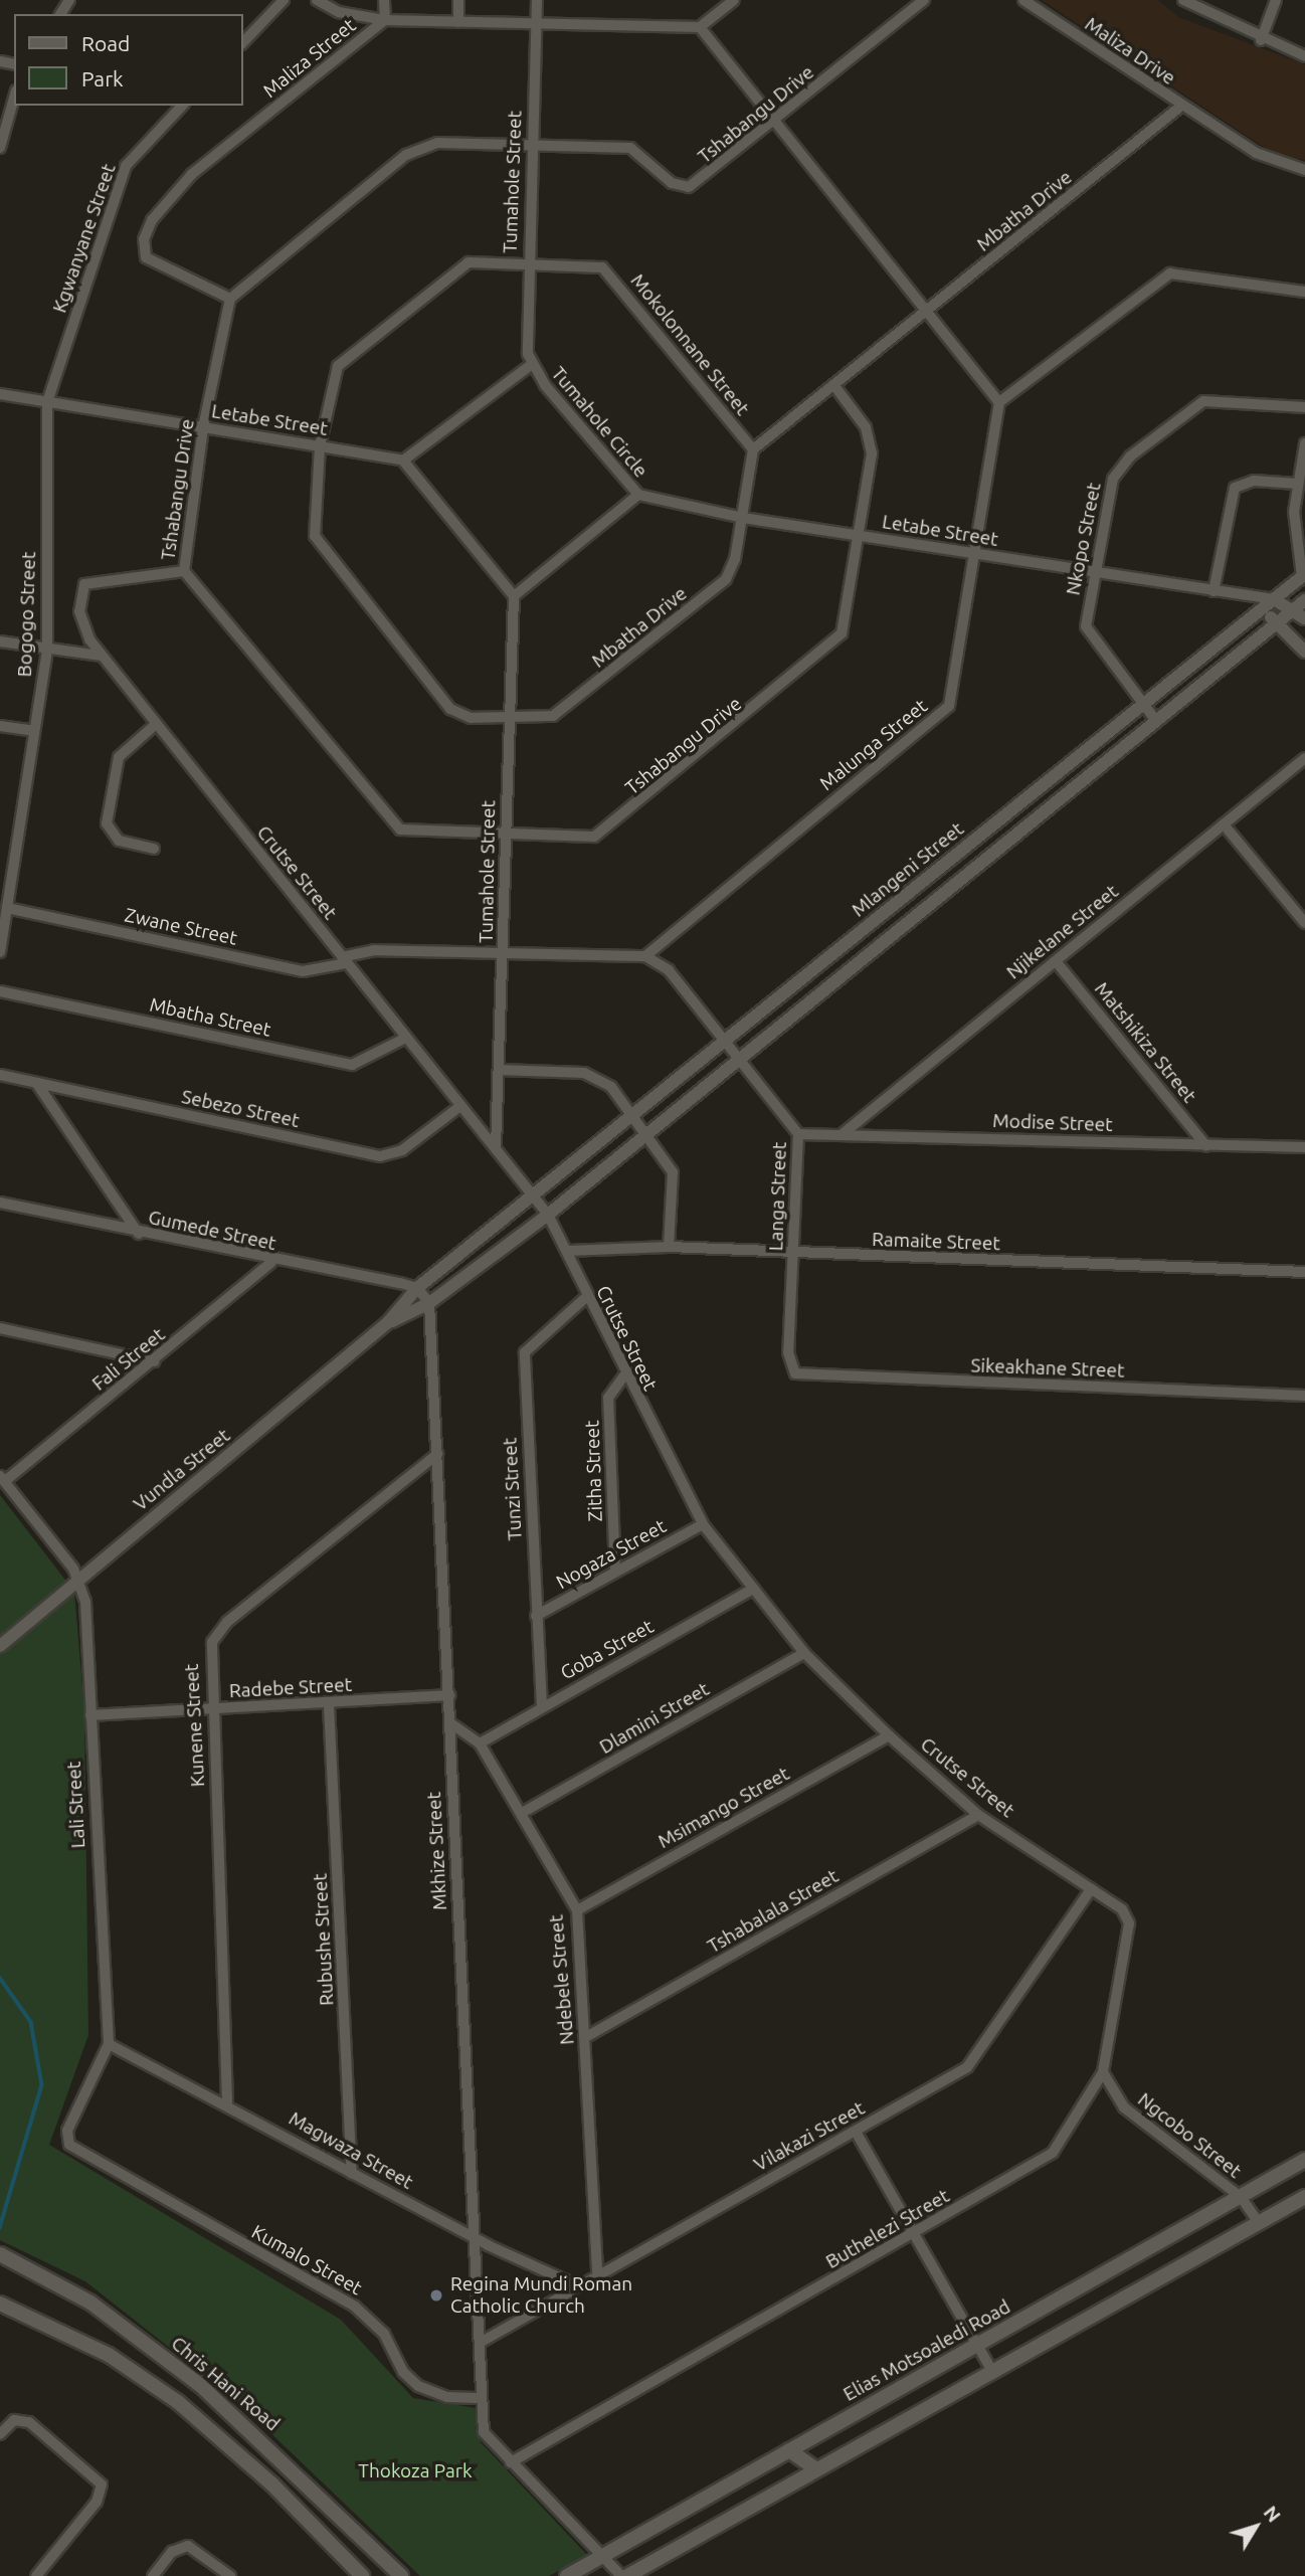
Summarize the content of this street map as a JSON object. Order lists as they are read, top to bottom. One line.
{"streets":{"main road":["Elias Motsoaledi Road","Chris Hani Road"],"street":["Maliza Drive","Maliza Street","Tshabangu Drive","Tumahole Street","Mbatha Drive","Kgwanyane Street","Mokolonnane Street","Letabe Street","Tumahole Circle","Nkopo Street","Bogogo Street","Malunga Street","Mlangeni Street","Crutse Street","Zwane Street","Njikelane Street","Mbatha Street","Matshikiza Street","Sebezo Street","Modise Street","Langa Street","Gumede Street","Ramaite Street","Fali Street","Sikeakhane Street","Vundla Street","Zitha Street","Tunzi Street","Nogaza Street","Goba Street","Radebe Street","Dlamini Street","Kunene Street","Lali Street","Msimango Street","Mkhize Street","Tshabalala Street","Rubushe Street","Ndebele Street","Ngcobo Street","Vilakazi Street","Magwaza Street","Buthelezi Street","Kumalo Street"]},"crossings":[["Maliza Drive","Mbatha Drive"],["Maliza Street","Tshabangu Drive"],["Maliza Street","Tumahole Street"],["Tshabangu Drive","Tumahole Street"],["Tshabangu Drive","Mbatha Drive"],["Tshabangu Drive","Letabe Street"],["Tshabangu Drive","Crutse Street"],["Tumahole Street","Mbatha Drive"],["Tumahole Street","Tumahole Circle"],["Tumahole Street","Crutse Street"],["Mbatha Drive","Mokolonnane Street"],["Mbatha Drive","Letabe Street"],["Kgwanyane Street","Letabe Street"],["Kgwanyane Street","Bogogo Street"],["Letabe Street","Tumahole Circle"],["Letabe Street","Nkopo Street"],["Letabe Street","Bogogo Street"],["Letabe Street","Malunga Street"],["Letabe Street","Mlangeni Street"],["Nkopo Street","Mlangeni Street"],["Bogogo Street","Zwane Street"],["Malunga Street","Langa Street"],["Mlangeni Street","Crutse Street"],["Mlangeni Street","Langa Street"],["Mlangeni Street","Vundla Street"],["Crutse Street","Zwane Street"],["Crutse Street","Mbatha Street"],["Crutse Street","Sebezo Street"],["Crutse Street","Ramaite Street"],["Crutse Street","Vundla Street"],["Crutse Street","Zitha Street"],["Crutse Street","Tunzi Street"],["Crutse Street","Nogaza Street"],["Crutse Street","Goba Street"],["Crutse Street","Dlamini Street"],["Crutse Street","Msimango Street"],["Crutse Street","Tshabalala Street"],["Crutse Street","Vilakazi Street"],["Crutse Street","Buthelezi Street"],["Njikelane Street","Matshikiza Street"],["Njikelane Street","Modise Street"],["Matshikiza Street","Modise Street"],["Modise Street","Langa Street"],["Langa Street","Ramaite Street"],["Langa Street","Sikeakhane Street"],["Gumede Street","Fali Street"],["Gumede Street","Vundla Street"],["Vundla Street","Lali Street"],["Vundla Street","Mkhize Street"],["Zitha Street","Nogaza Street"],["Tunzi Street","Nogaza Street"],["Tunzi Street","Goba Street"],["Goba Street","Ndebele Street"],["Radebe Street","Kunene Street"],["Radebe Street","Lali Street"],["Radebe Street","Mkhize Street"],["Radebe Street","Rubushe Street"],["Dlamini Street","Ndebele Street"],["Kunene Street","Mkhize Street"],["Kunene Street","Magwaza Street"],["Lali Street","Magwaza Street"],["Lali Street","Kumalo Street"],["Msimango Street","Ndebele Street"],["Mkhize Street","Ndebele Street"],["Mkhize Street","Vilakazi Street"],["Mkhize Street","Magwaza Street"],["Mkhize Street","Kumalo Street"],["Tshabalala Street","Ndebele Street"],["Rubushe Street","Magwaza Street"],["Ndebele Street","Vilakazi Street"],["Ngcobo Street","Buthelezi Street"],["Ngcobo Street","Elias Motsoaledi Road"],["Vilakazi Street","Magwaza Street"]],"parks":["Thokoza Park"],"places":["Regina Mundi Roman Catholic Church"],"legend":["Road","Park"],"north":"top right"}
